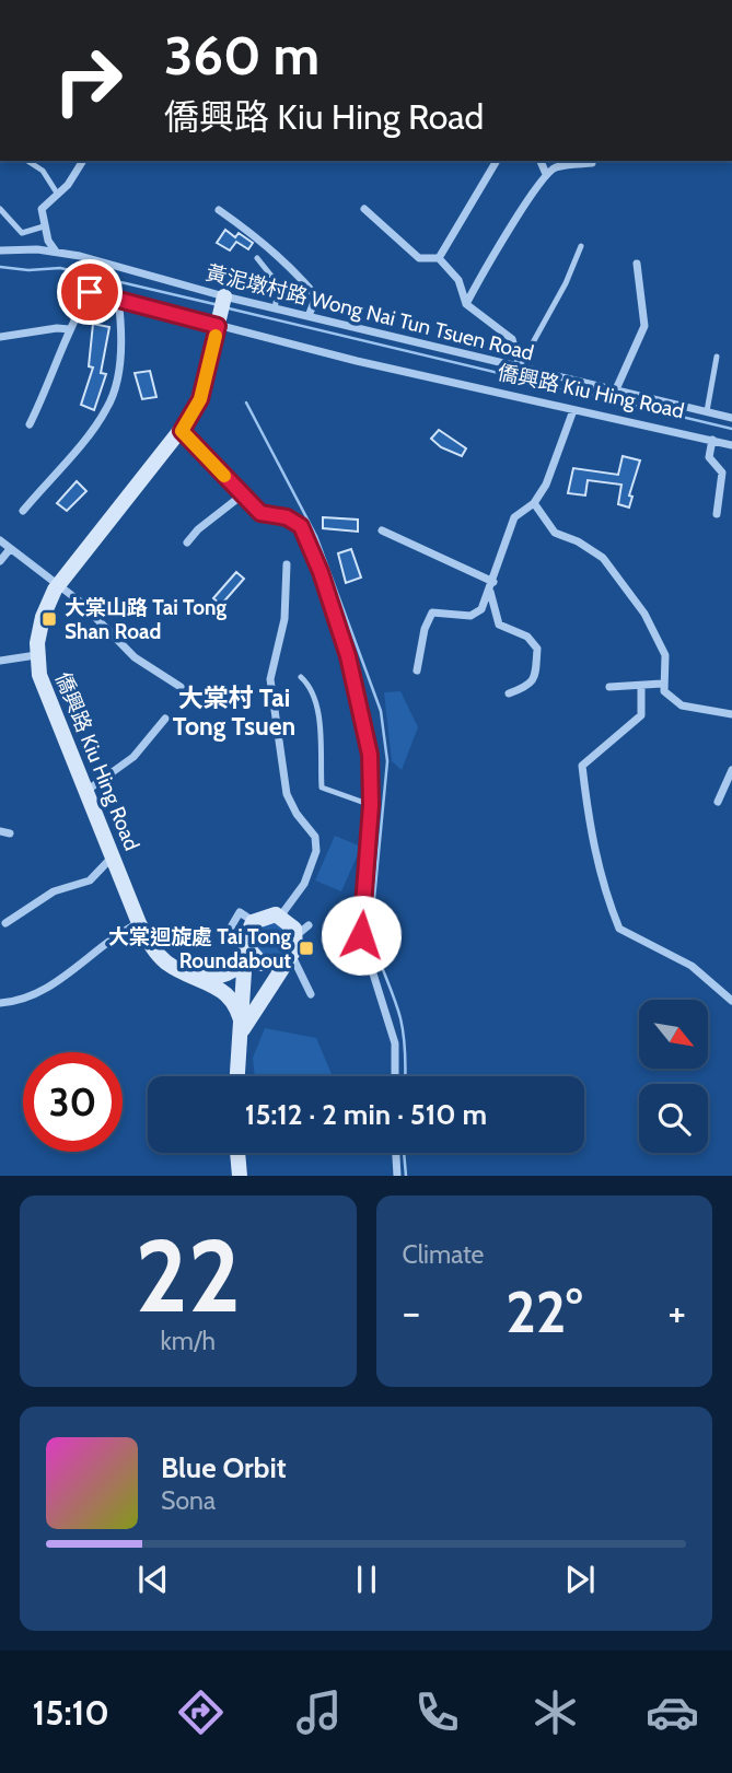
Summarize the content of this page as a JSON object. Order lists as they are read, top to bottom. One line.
{"streets":{"street":["黃泥墩村路 Wong Nai Tun Tsuen Road","僑興路 Kiu Hing Road"]},"crossings":[["黃泥墩村路 Wong Nai Tun Tsuen Road","僑興路 Kiu Hing Road"]],"districts":["大棠村 Tai Tong Tsuen"],"places":{"transit":["大棠山路 Tai Tong Shan Road","大棠迴旋處 Tai Tong Roundabout"]},"north":"bottom right","page":{"turn":["360 m","僑興路 Kiu Hing Road"],"limit":"30","trip":"15:12 · 2 min · 510 m","tile":[["22","km/h"],"Climate"],"heat":["−","22°","+"],"song":["Blue Orbit","Sona"],"tabs":"15:10"}}
